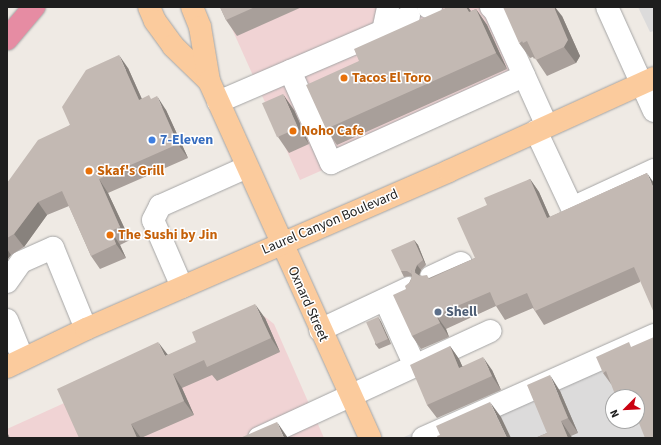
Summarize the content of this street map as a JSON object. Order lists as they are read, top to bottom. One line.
{"streets":{"main road":["Laurel Canyon Boulevard","Oxnard Street"]},"crossings":[["Laurel Canyon Boulevard","Oxnard Street"]],"places":["Tacos El Toro","Noho Cafe","7-Eleven","Skaf's Grill","The Sushi by Jin","Shell"],"north":"bottom left"}
